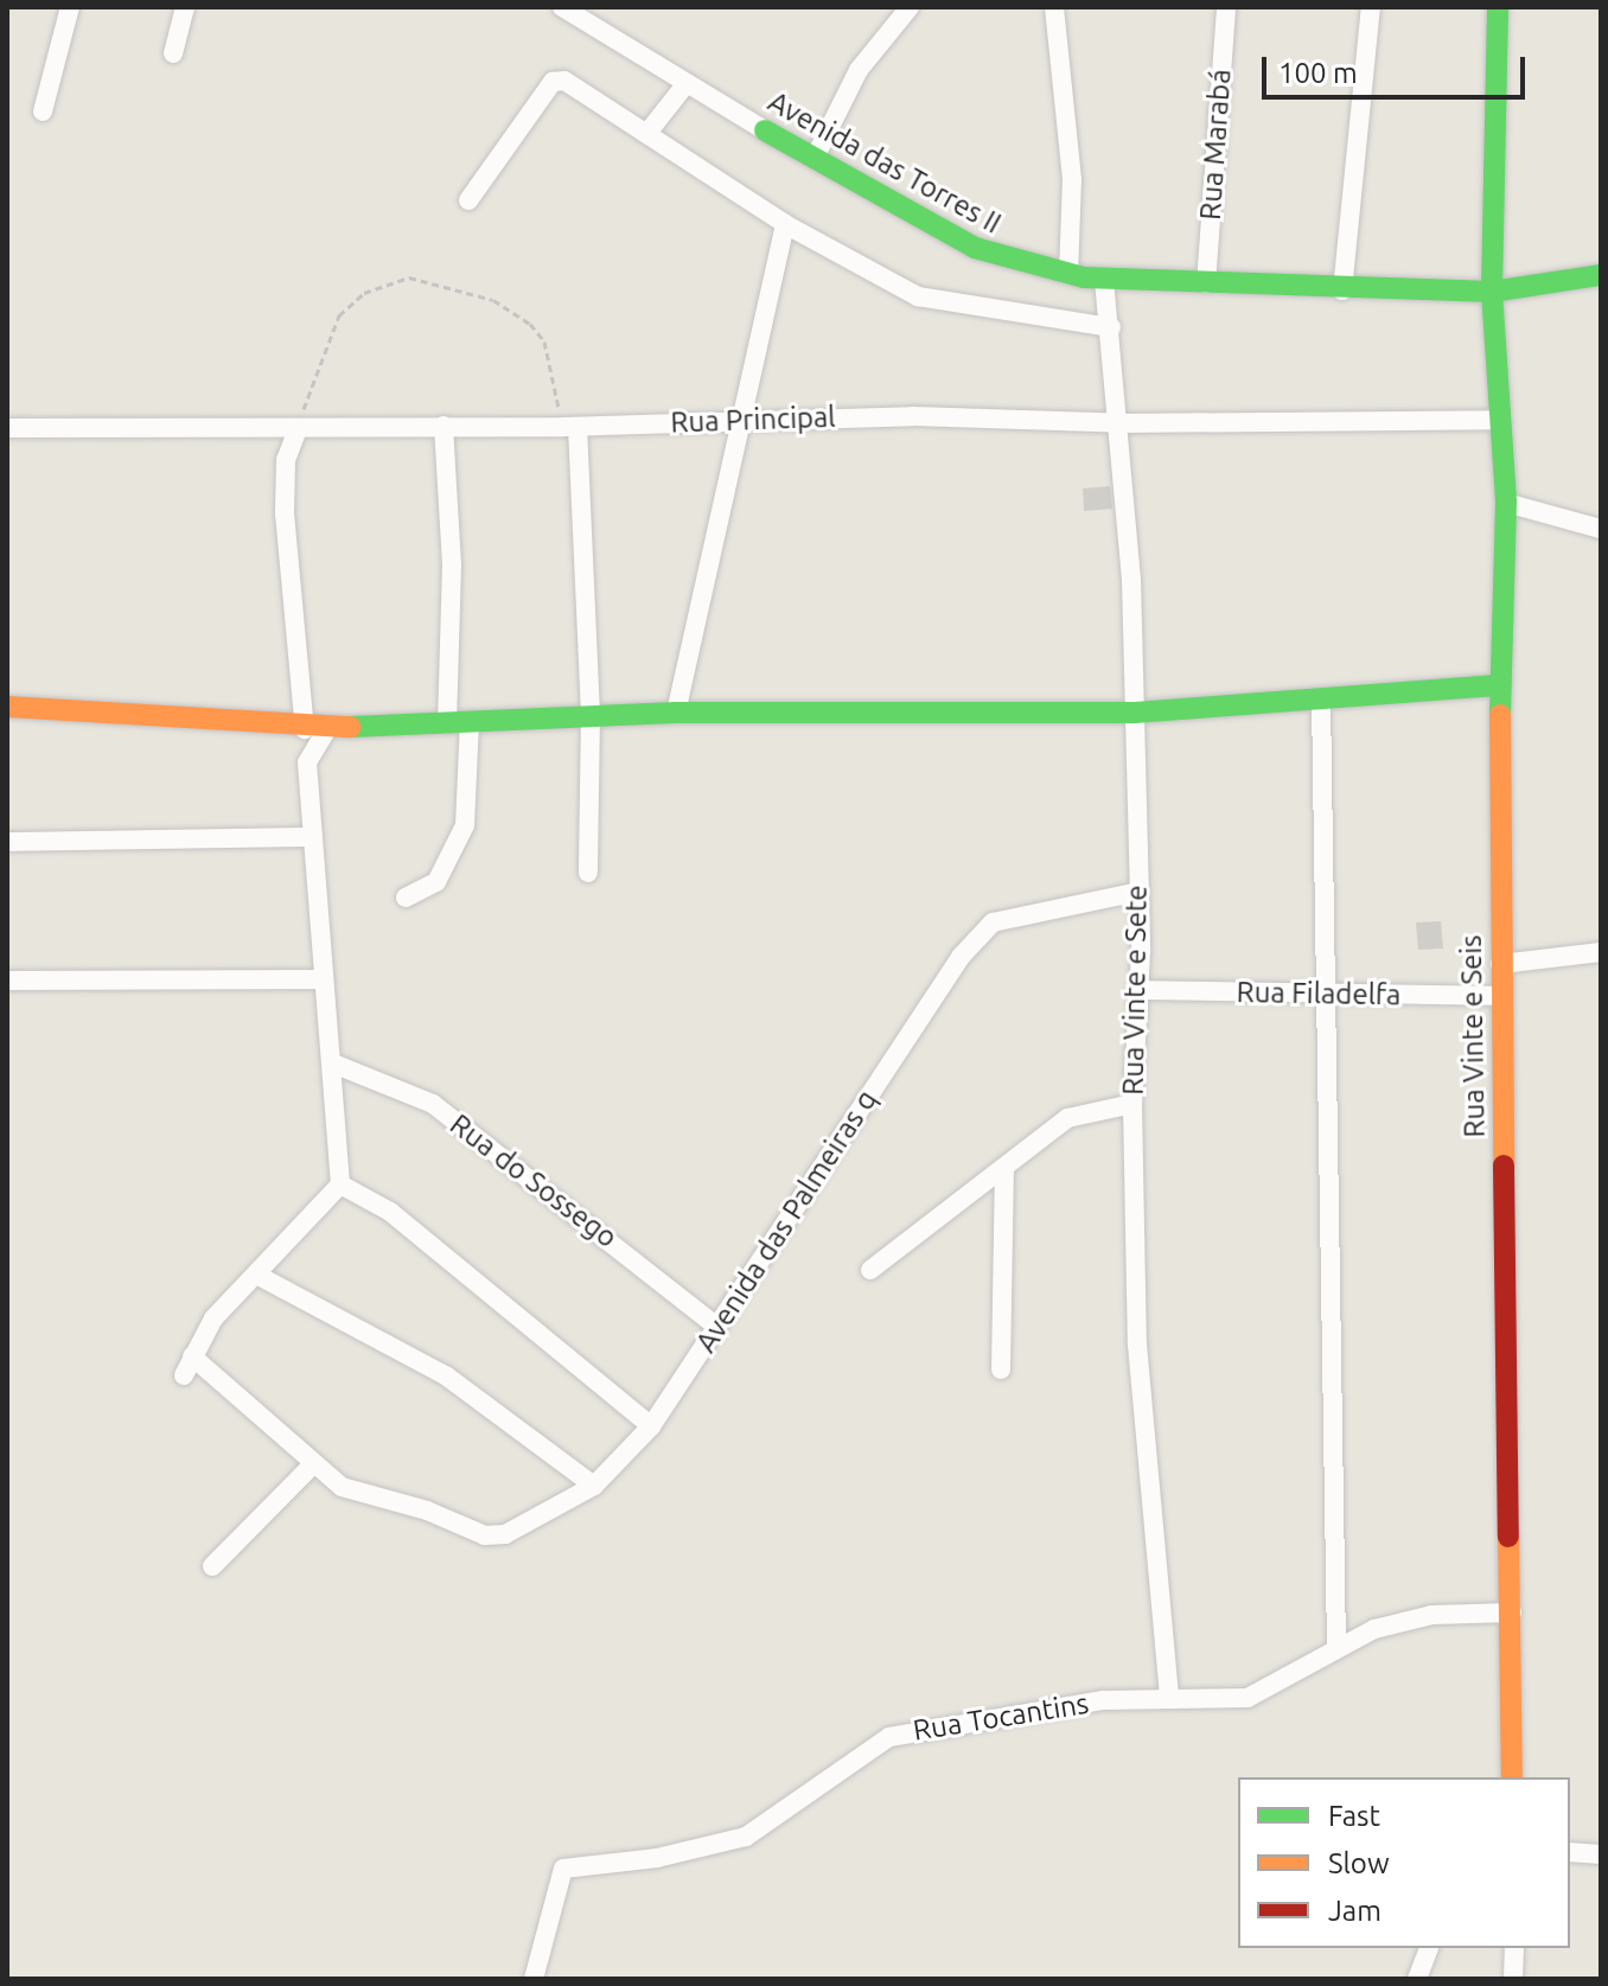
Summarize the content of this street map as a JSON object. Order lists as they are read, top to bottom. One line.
{"streets":{"street":["Rua Marabá","Avenida das Torres II","Rua Principal","Rua Vinte e Sete","Rua Filadelfa","Rua Vinte e Seis","Rua do Sossego","Avenida das Palmeiras q","Rua Tocantins"]},"crossings":[["Rua Marabá","Avenida das Torres II"],["Avenida das Torres II","Rua Vinte e Sete"],["Avenida das Torres II","Rua Vinte e Seis"],["Rua Principal","Rua Vinte e Sete"],["Rua Principal","Rua Vinte e Seis"],["Rua Vinte e Sete","Rua Filadelfa"],["Rua Vinte e Sete","Avenida das Palmeiras q"],["Rua Vinte e Sete","Rua Tocantins"],["Rua Filadelfa","Rua Vinte e Seis"],["Rua Vinte e Seis","Rua Tocantins"],["Rua do Sossego","Avenida das Palmeiras q"]],"legend":["Fast","Slow","Jam"],"scale_bar":"100 m"}
